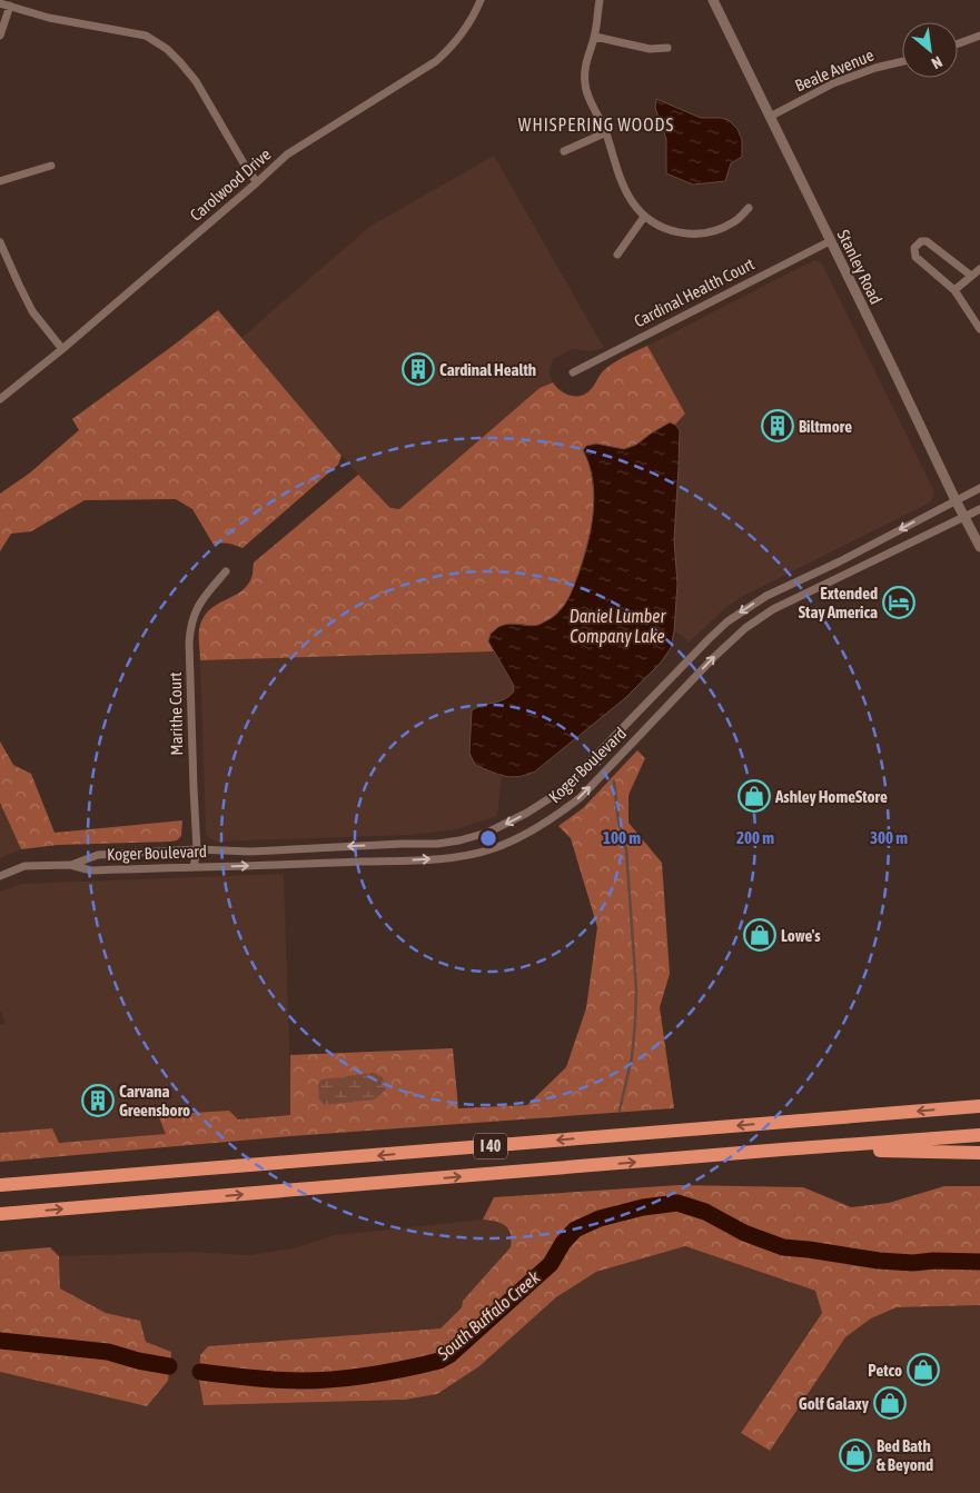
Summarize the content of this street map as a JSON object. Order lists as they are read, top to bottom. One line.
{"streets":{"highway":["I 40"],"street":["Beale Avenue","Carolwood Drive","Stanley Road","Cardinal Health Court","Marithe Court","Koger Boulevard"]},"crossings":[["Beale Avenue","Stanley Road"],["Stanley Road","Cardinal Health Court"],["Stanley Road","Koger Boulevard"],["Marithe Court","Koger Boulevard"]],"districts":["WHISPERING WOODS"],"water":["Daniel Lumber Company Lake","South Buffalo Creek"],"places":{"building":["Cardinal Health","Biltmore","Carvana Greensboro"],"hotel":["Extended Stay America"],"shop":["Ashley HomeStore","Lowe's","Petco","Golf Galaxy","Bed Bath & Beyond"]},"north":"bottom right","rings":["100 m","200 m","300 m"]}
